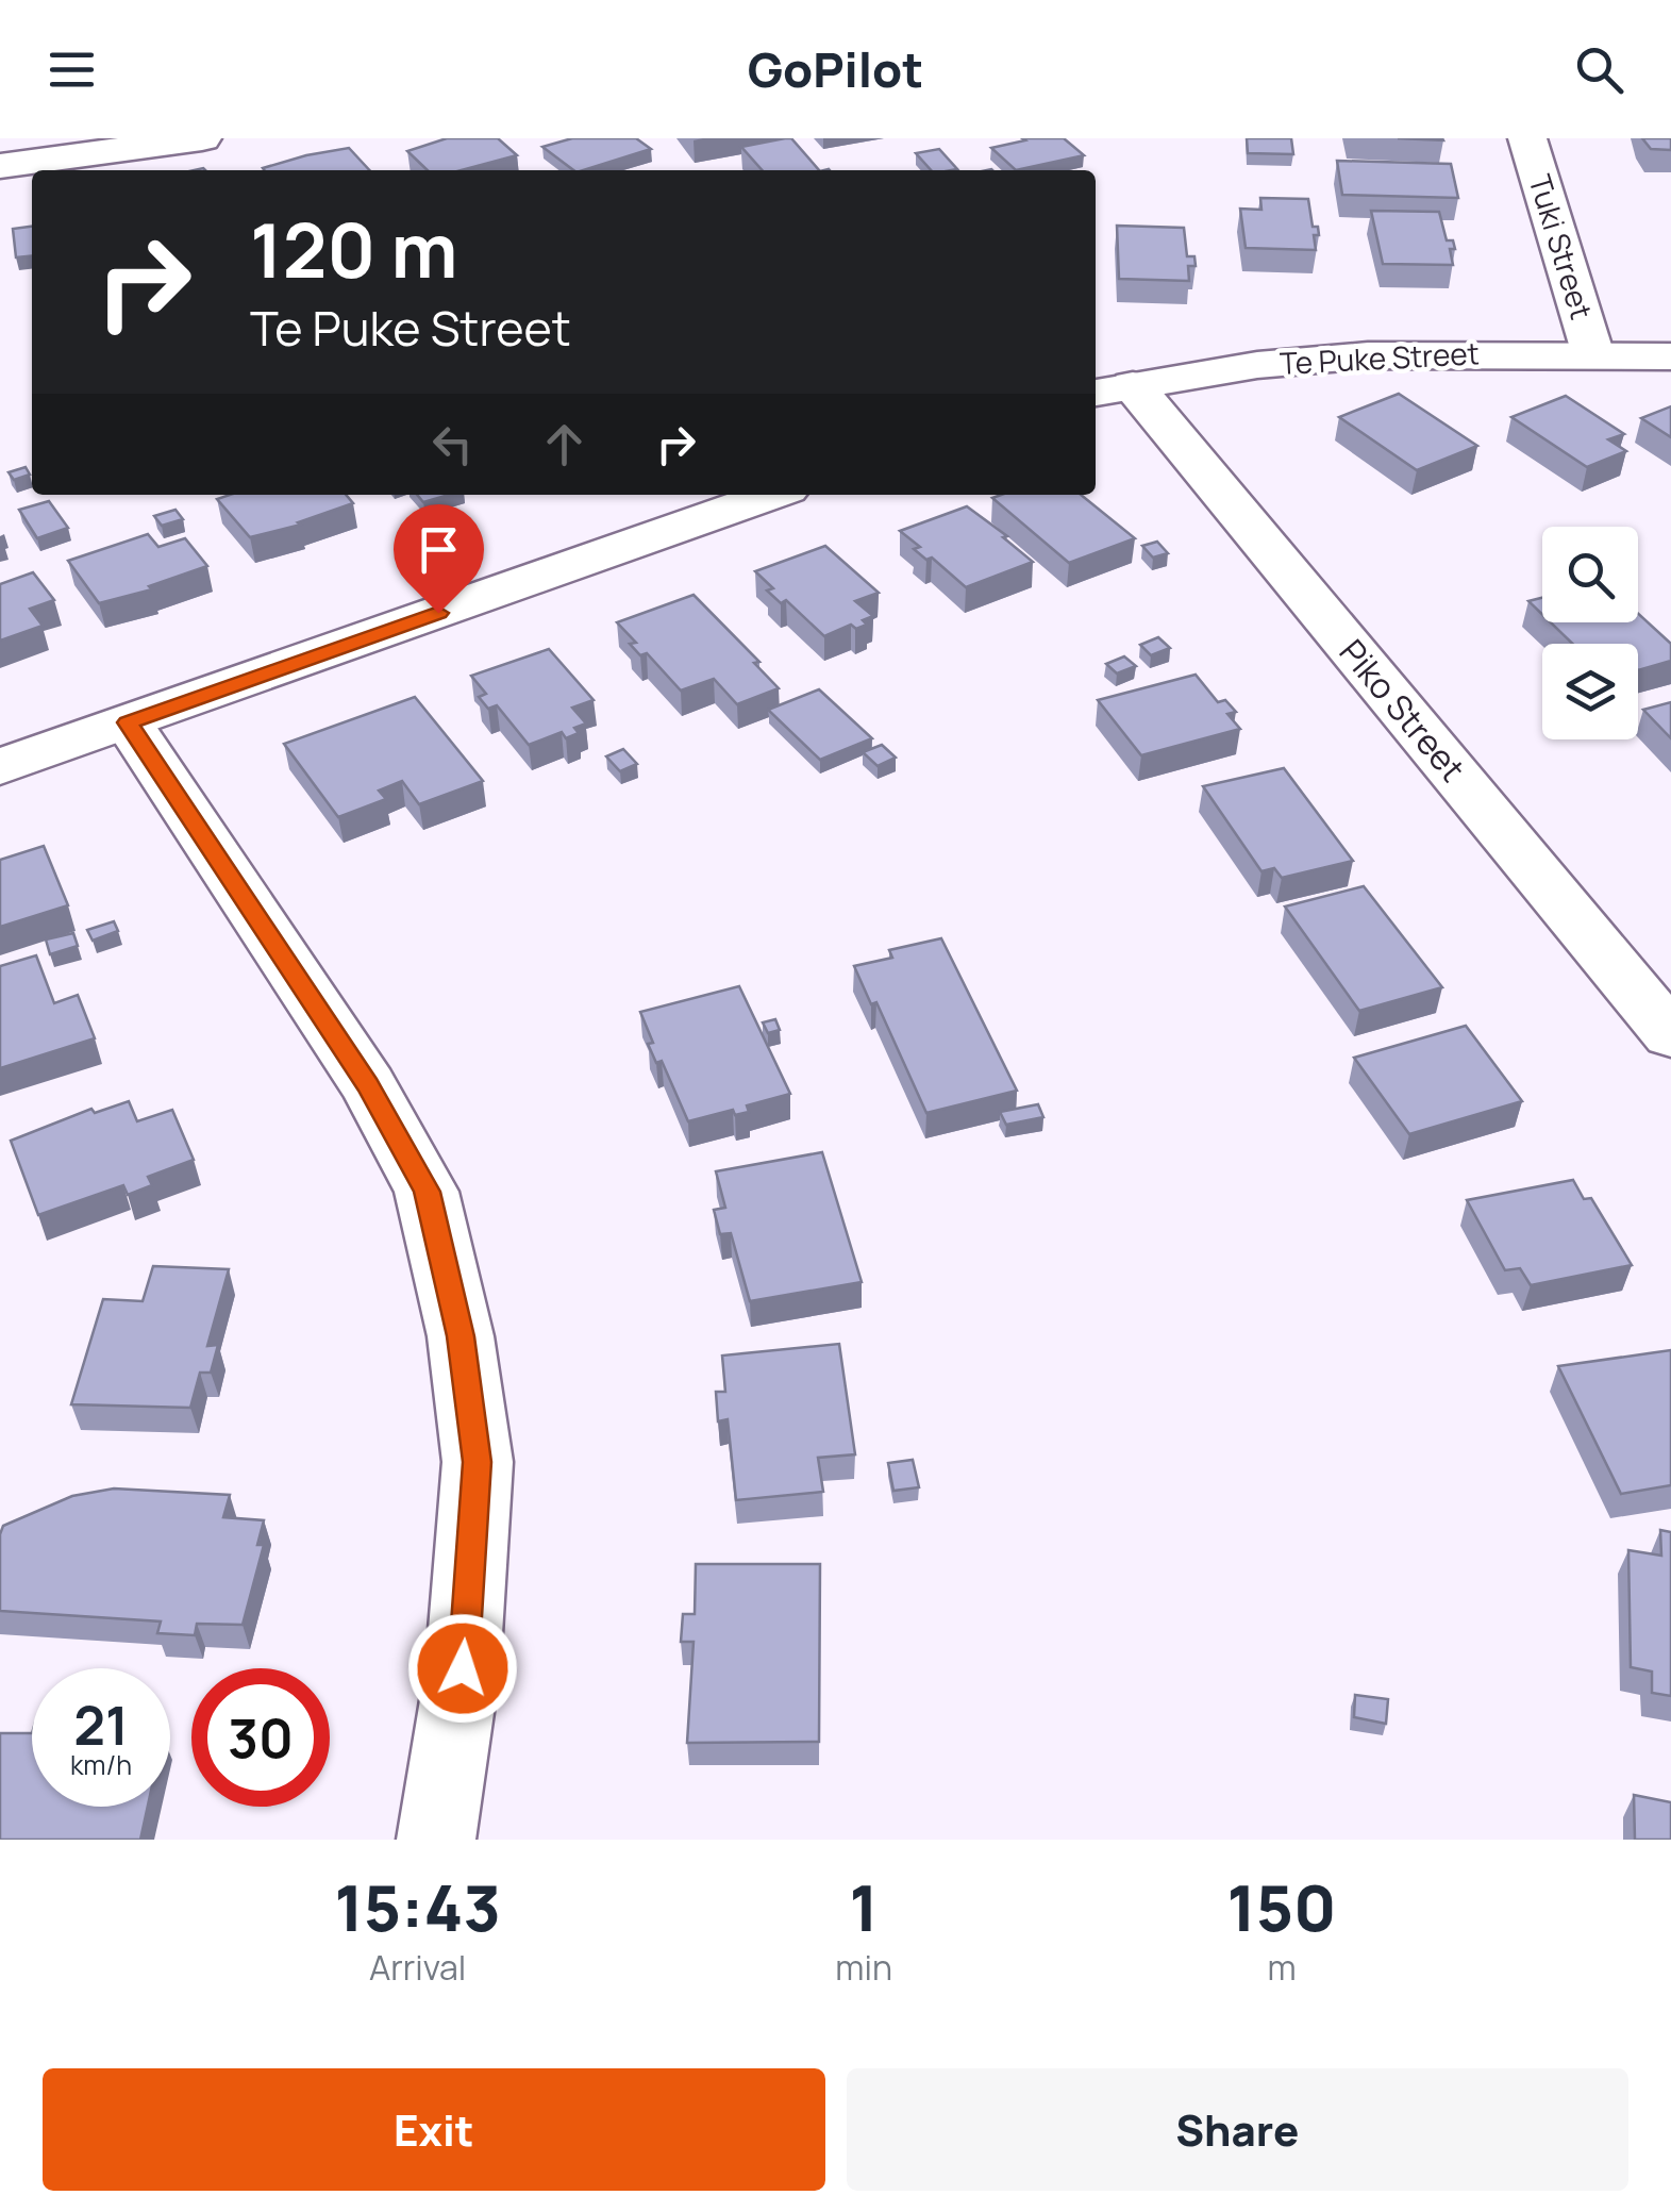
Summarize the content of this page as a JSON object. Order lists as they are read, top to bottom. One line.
{"streets":{"street":["Tuki Street","Te Puke Street","Piko Street"]},"crossings":[["Tuki Street","Te Puke Street"],["Te Puke Street","Piko Street"]],"page":{"header":"GoPilot","turn":["120 m","Te Puke Street"],"speed":"21 km/h","limit":"30","eta":["15:43","Arrival","1","min","150","m"],"buttons":["Exit","Share"]}}
